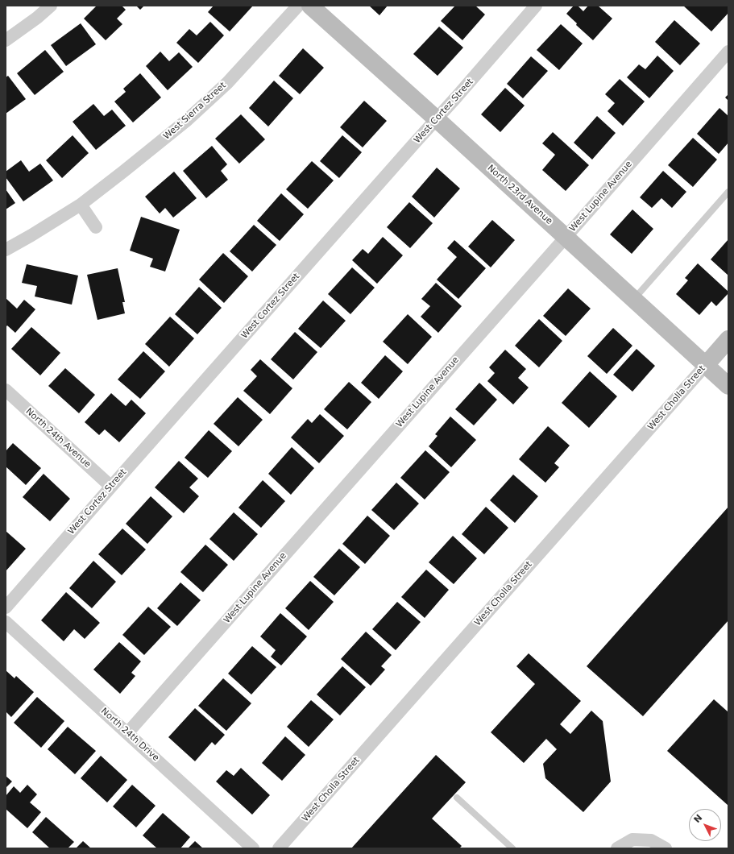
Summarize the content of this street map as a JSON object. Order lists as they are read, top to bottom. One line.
{"streets":{"street":["West Sierra Street","West Cortez Street","North 23rd Avenue","West Lupine Avenue","West Cholla Street","North 24th Avenue","North 24th Drive"]},"crossings":[["West Cortez Street","North 23rd Avenue"],["West Cortez Street","North 24th Avenue"],["North 23rd Avenue","West Lupine Avenue"],["North 23rd Avenue","West Cholla Street"],["West Lupine Avenue","North 24th Drive"]],"north":"top left"}
